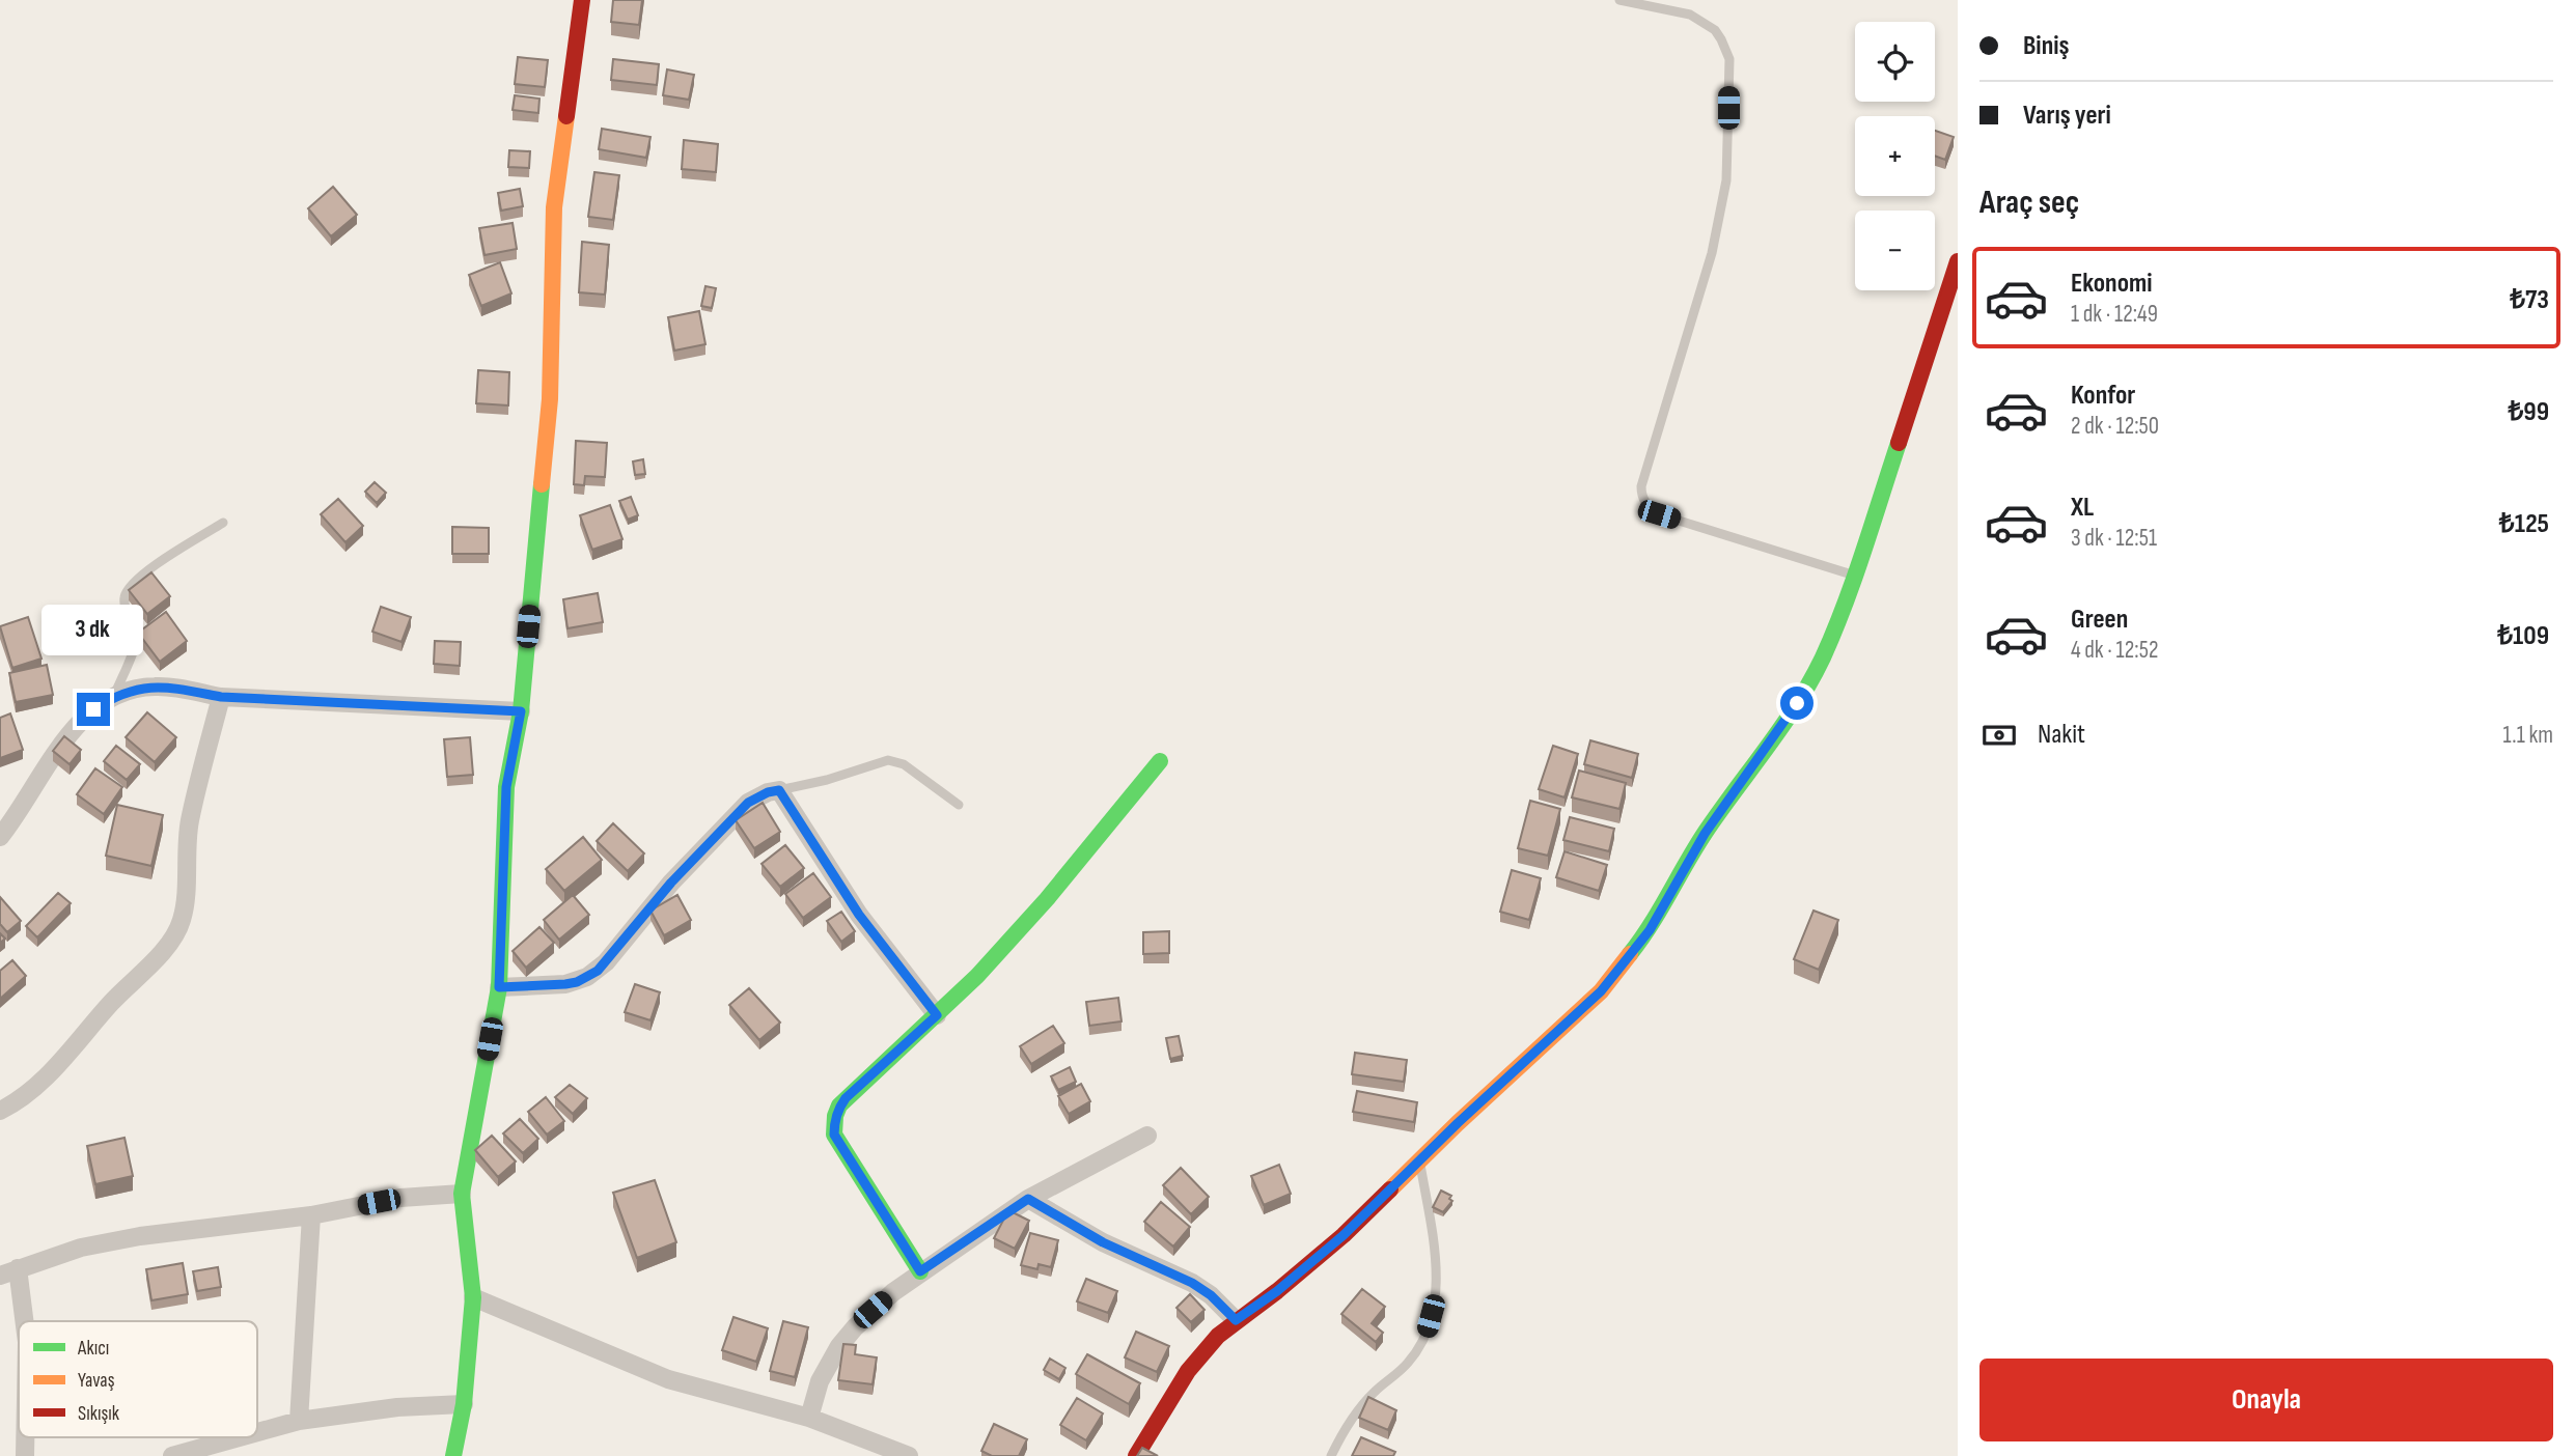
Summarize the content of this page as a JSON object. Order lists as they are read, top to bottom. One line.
{"legend":["Akıcı","Yavaş","Sıkışık"],"page":{"banner":["Biniş","Varış yeri"],"map_buttons":["+","−"],"heading":"Araç seç","list":[{"name":"Ekonomi","note":"1 dk · 12:49","value":"₺73"},{"name":"Konfor","note":"2 dk · 12:50","value":"₺99"},{"name":"XL","note":"3 dk · 12:51","value":"₺125"},{"name":"Green","note":"4 dk · 12:52","value":"₺109"}],"bubble":"3 dk","pay":["Nakit","1.1 km"],"buttons":"Onayla"}}
